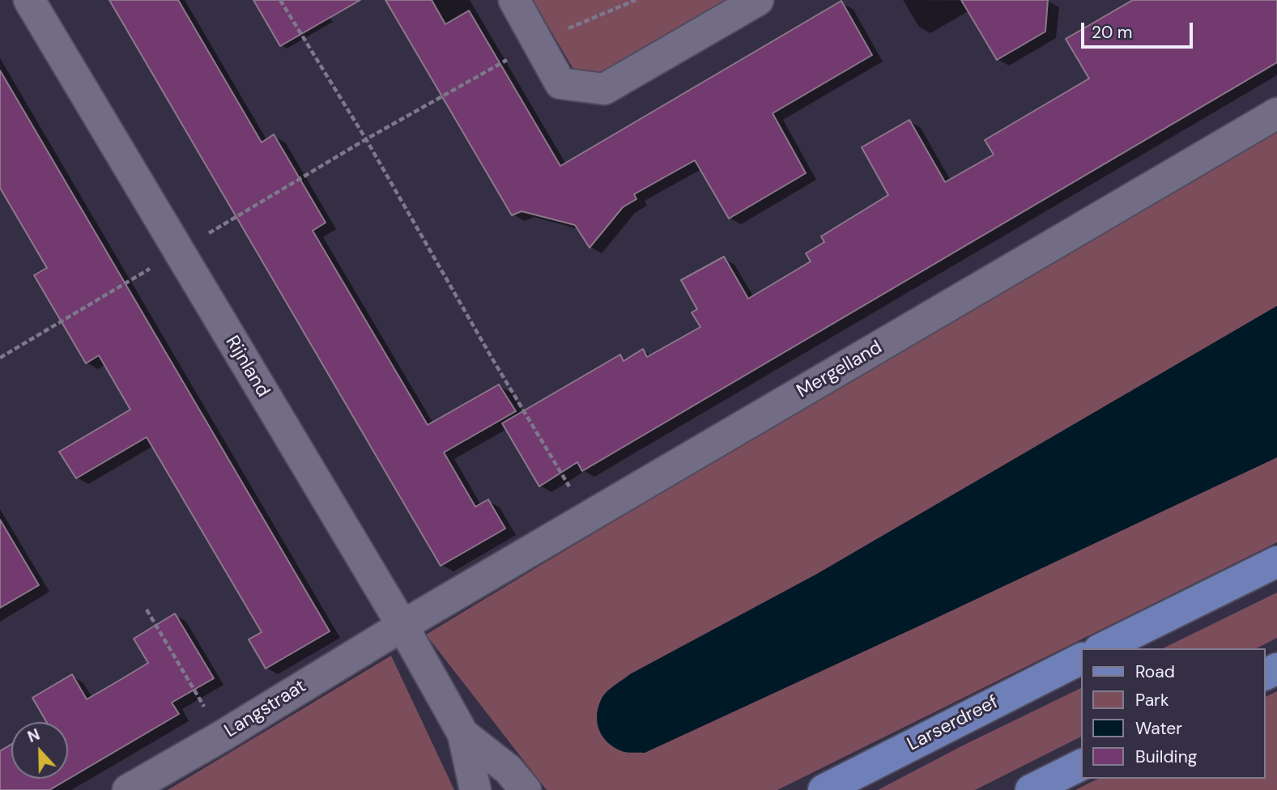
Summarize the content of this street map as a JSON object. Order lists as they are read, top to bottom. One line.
{"streets":{"main road":["Larserdreef"],"street":["Rijnland","Mergelland","Langstraat"]},"crossings":[["Rijnland","Mergelland"],["Rijnland","Langstraat"],["Mergelland","Langstraat"]],"legend":["Road","Park","Water","Building"],"scale_bar":"20 m","north":"top"}
